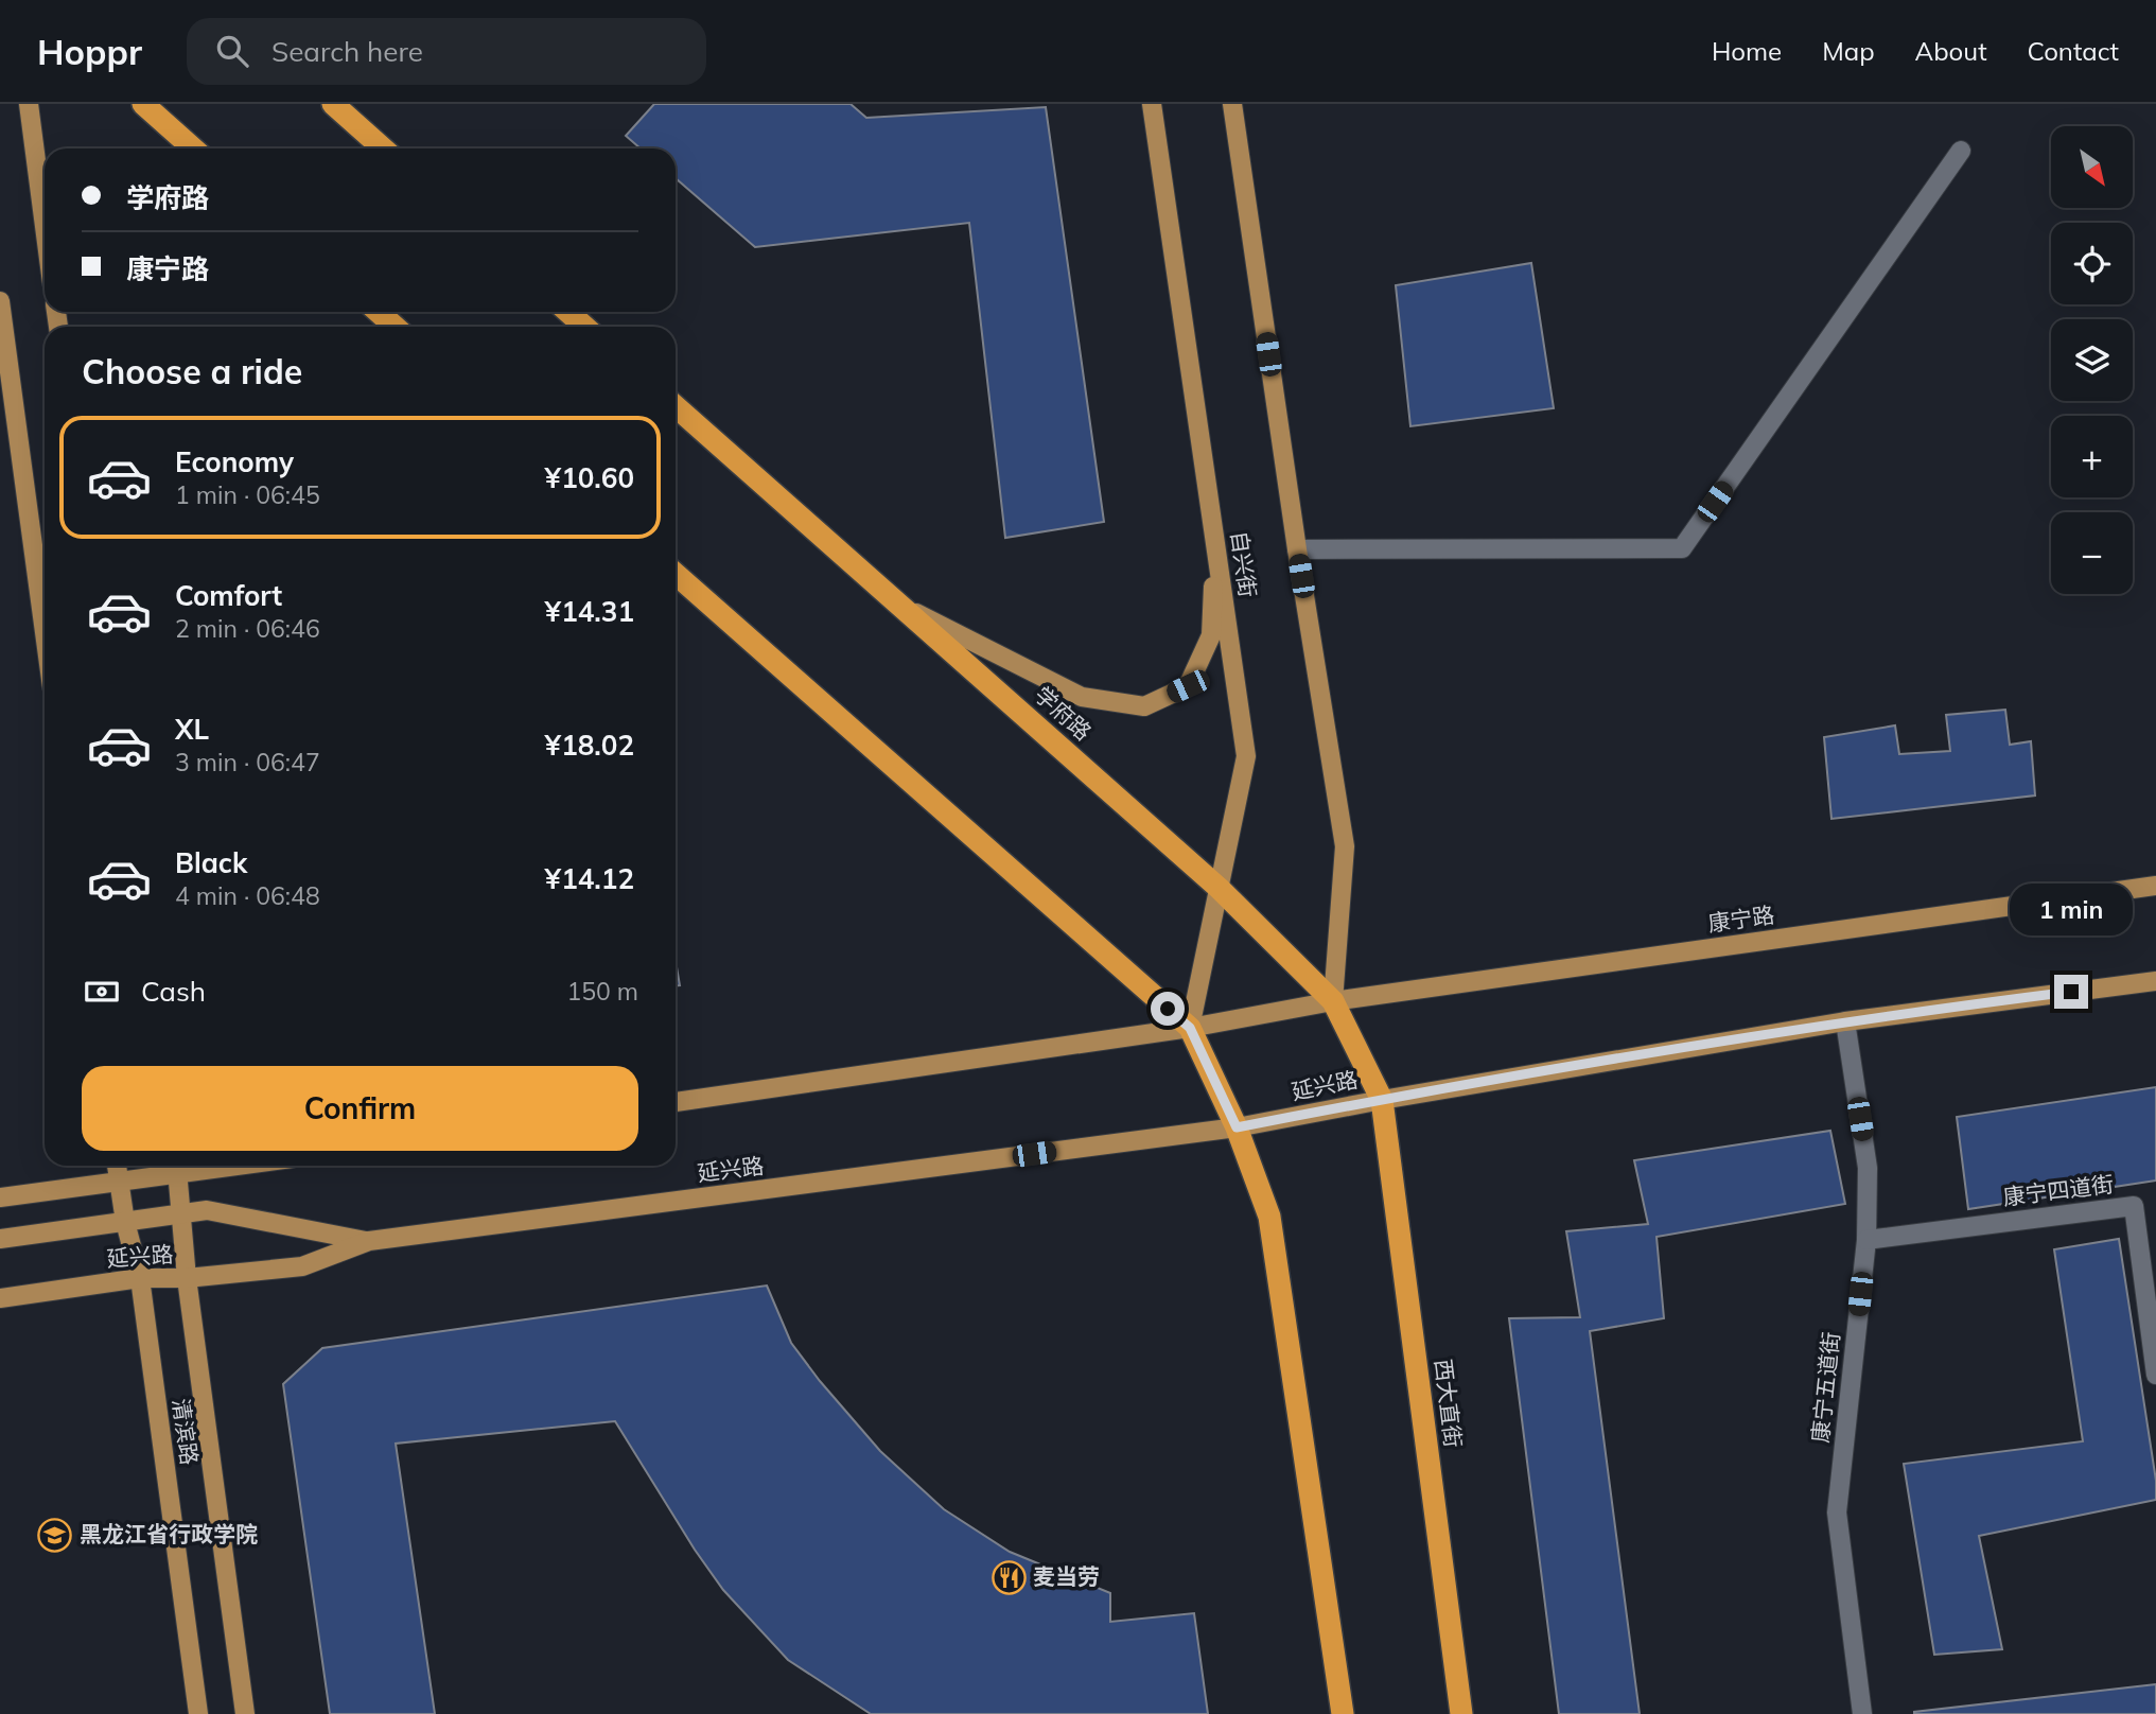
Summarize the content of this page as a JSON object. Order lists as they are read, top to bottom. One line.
{"streets":{"highway":["学府路","西大直街"],"main road":["自兴街","康宁路","延兴路","清滨路"],"street":["康宁四道街","康宁五道街"]},"crossings":[["自兴街","学府路"],["学府路","康宁路"],["学府路","延兴路"],["学府路","西大直街"],["延兴路","西大直街"],["延兴路","清滨路"],["康宁四道街","康宁五道街"]],"places":{"school or university":["黑龙江省行政学院"],"restaurant":["麦当劳"]},"north":"bottom right","page":{"header":"Hoppr","search":"Search here","nav":["Home","Map","About","Contact"],"map_buttons":["+","−"],"banner":["学府路","康宁路"],"heading":"Choose a ride","list":[{"name":"Economy","note":"1 min · 06:45","value":"¥10.60"},{"name":"Comfort","note":"2 min · 06:46","value":"¥14.31"},{"name":"XL","note":"3 min · 06:47","value":"¥18.02"},{"name":"Black","note":"4 min · 06:48","value":"¥14.12"}],"bubble":"1 min","pay":["Cash","150 m"],"buttons":"Confirm"}}
